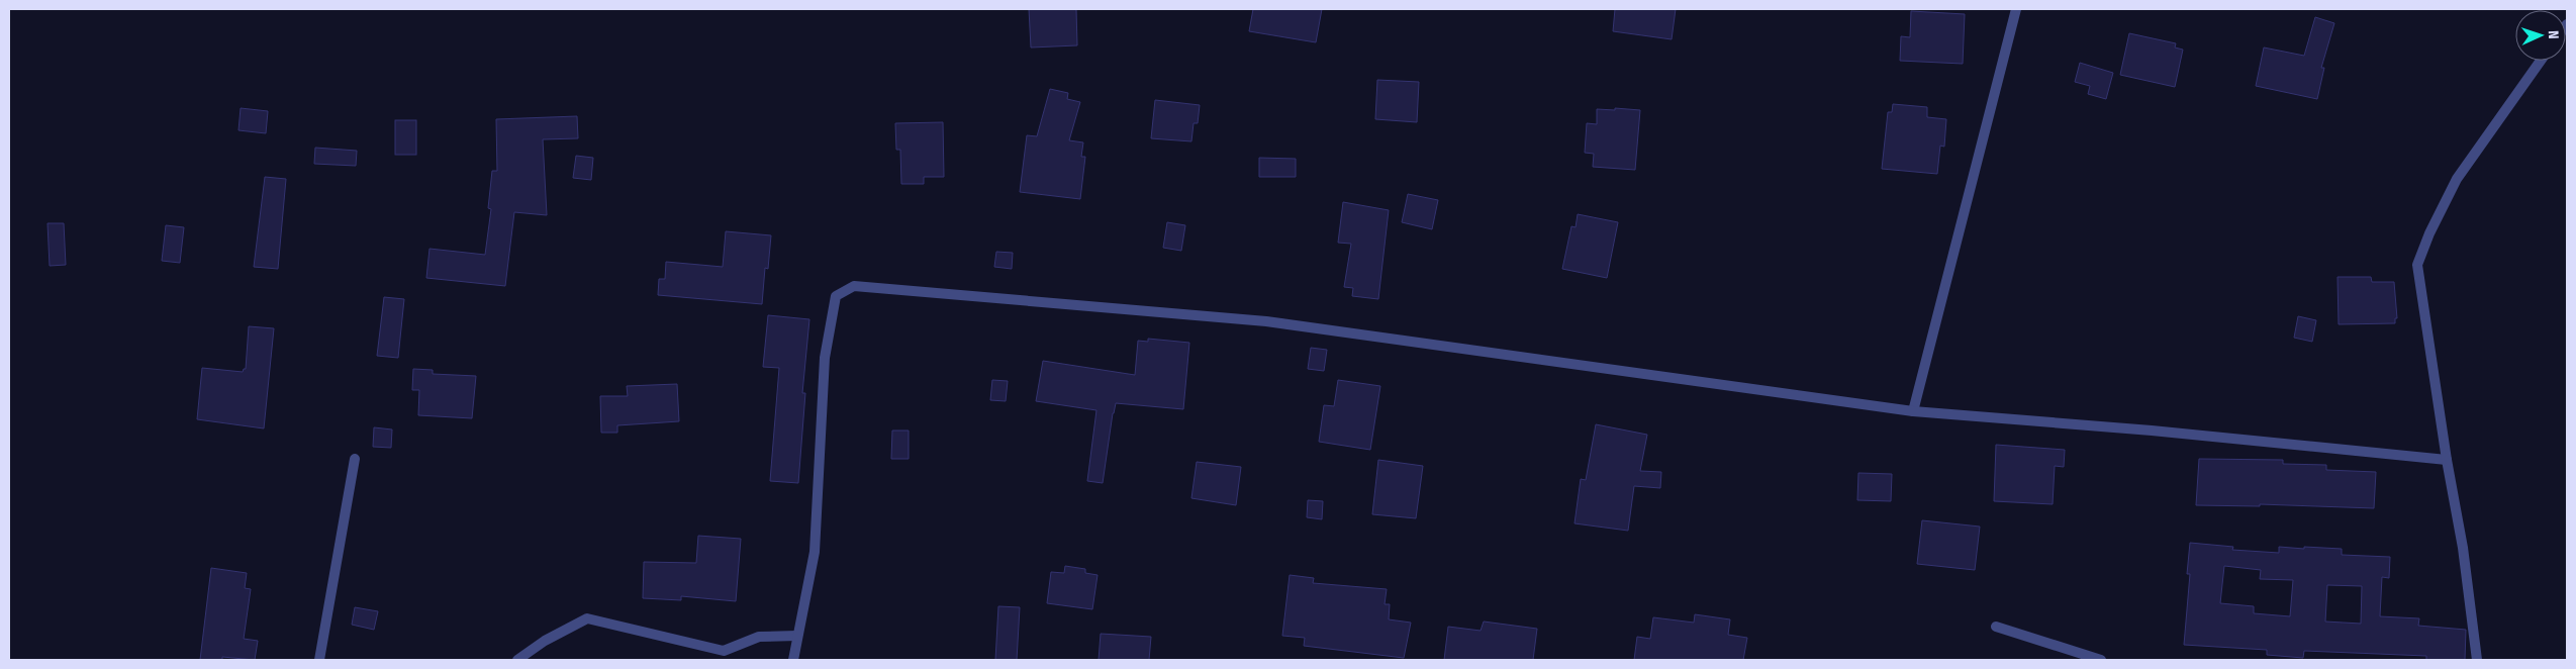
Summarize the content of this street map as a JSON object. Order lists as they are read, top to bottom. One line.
{"north":"right"}
